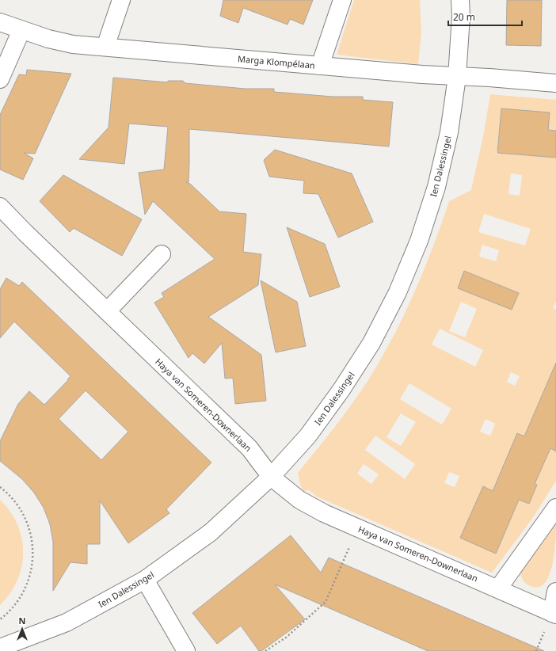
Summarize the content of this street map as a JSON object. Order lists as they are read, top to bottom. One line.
{"streets":{"street":["Marga Klompélaan","Ien Dalessingel","Haya van Someren-Downerlaan"]},"crossings":[["Marga Klompélaan","Ien Dalessingel"],["Ien Dalessingel","Haya van Someren-Downerlaan"]],"scale_bar":"20 m","north":"top"}
